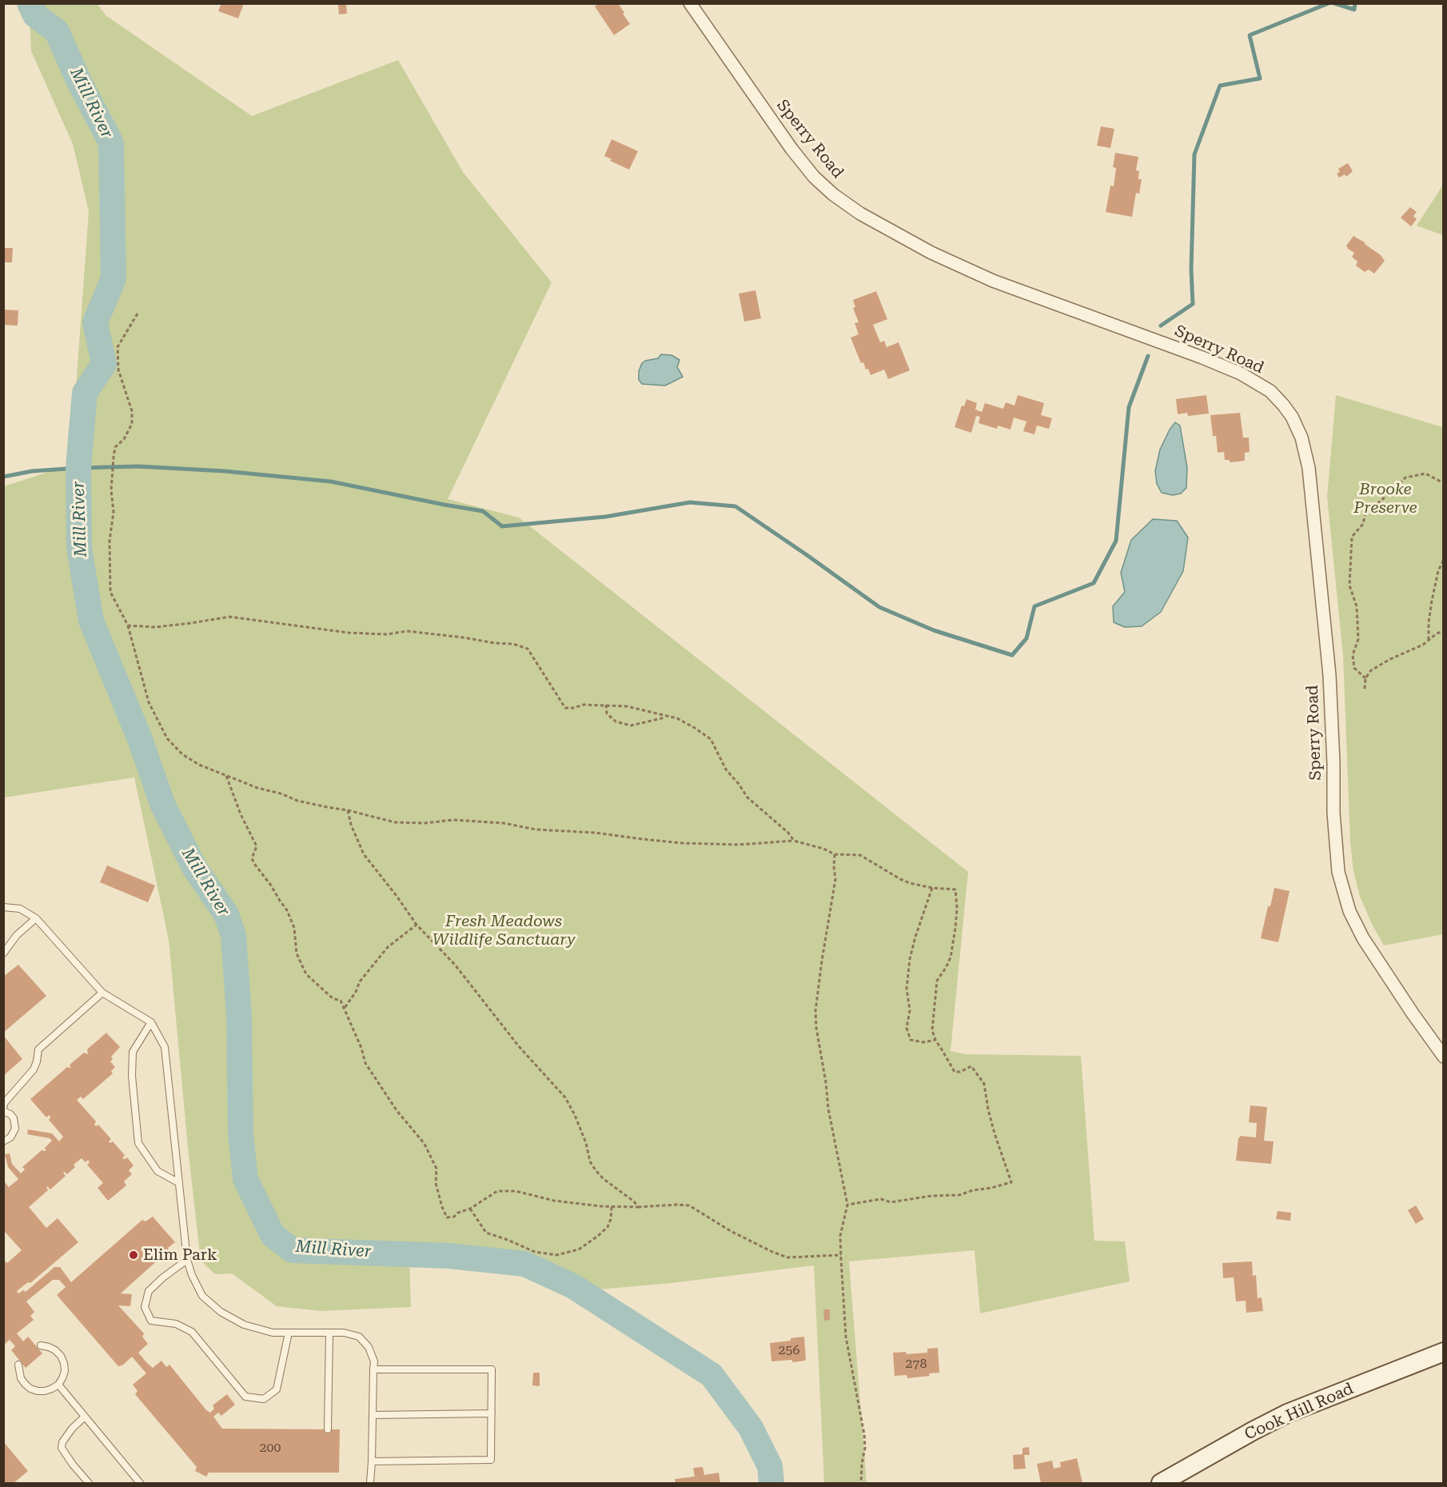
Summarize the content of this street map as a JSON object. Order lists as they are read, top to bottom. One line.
{"streets":{"street":["Sperry Road","Cook Hill Road"]},"water":["Mill River"],"parks":["Brooke Preserve","Fresh Meadows Wildlife Sanctuary"],"places":["Elim Park"],"house_numbers":["256","278","200"]}
